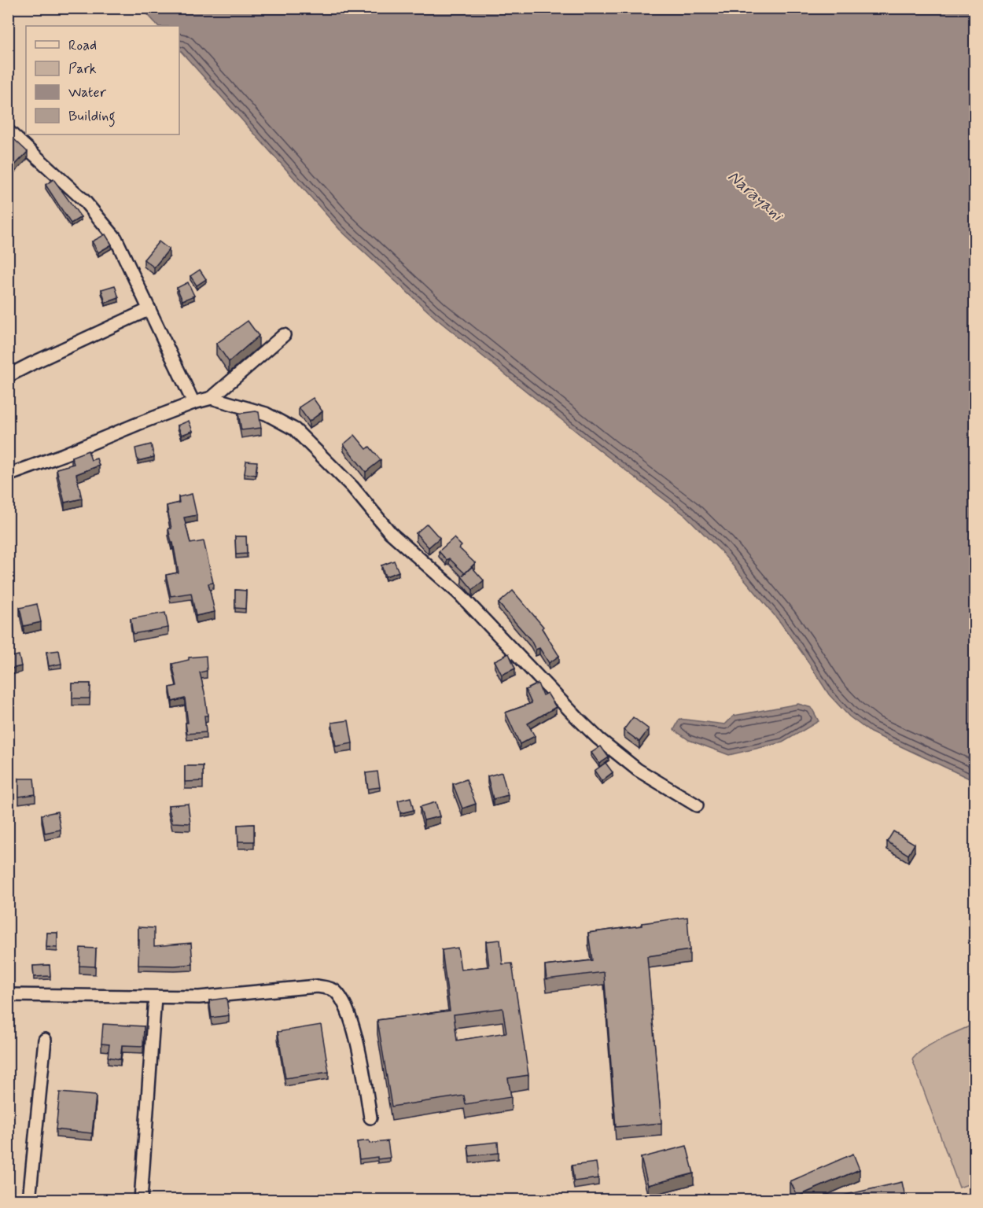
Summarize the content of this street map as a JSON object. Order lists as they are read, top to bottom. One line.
{"water":["Narayani"],"legend":["Road","Park","Water","Building"]}
